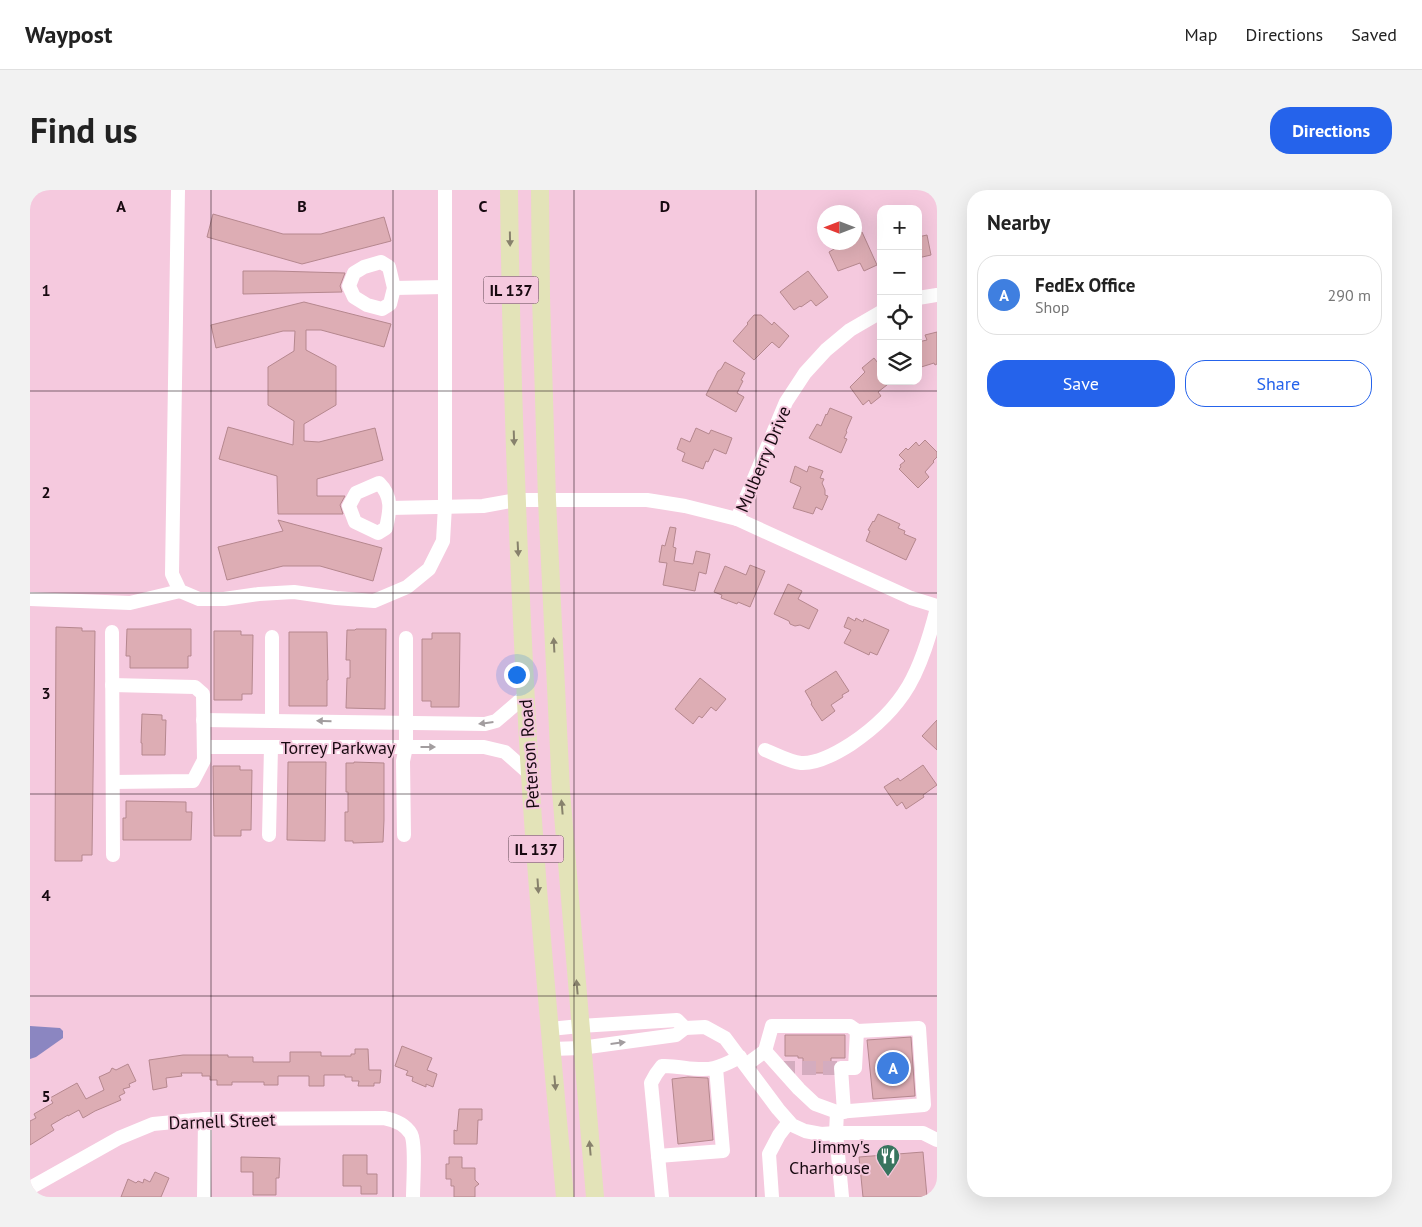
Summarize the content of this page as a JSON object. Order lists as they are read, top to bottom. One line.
{"streets":{"main road":["IL 137","Peterson Road"],"street":["Mulberry Drive","Torrey Parkway","Darnell Street"]},"crossings":[["Torrey Parkway","Peterson Road"]],"places":{"restaurant":["Jimmy's Charhouse"]},"north":"left","page":{"header":"Waypost","nav":["Map","Directions","Saved"],"title":"Find us","buttons":["Directions",["Save","Share"]],"heading":"Nearby","map_buttons":["+","−"],"list":[{"mark":"A","name":"FedEx Office","note":"Shop","value":"290 m"}],"pins":"A"},"grid":{"columns":["A","B","C","D"],"rows":["1","2","3","4","5"]}}
